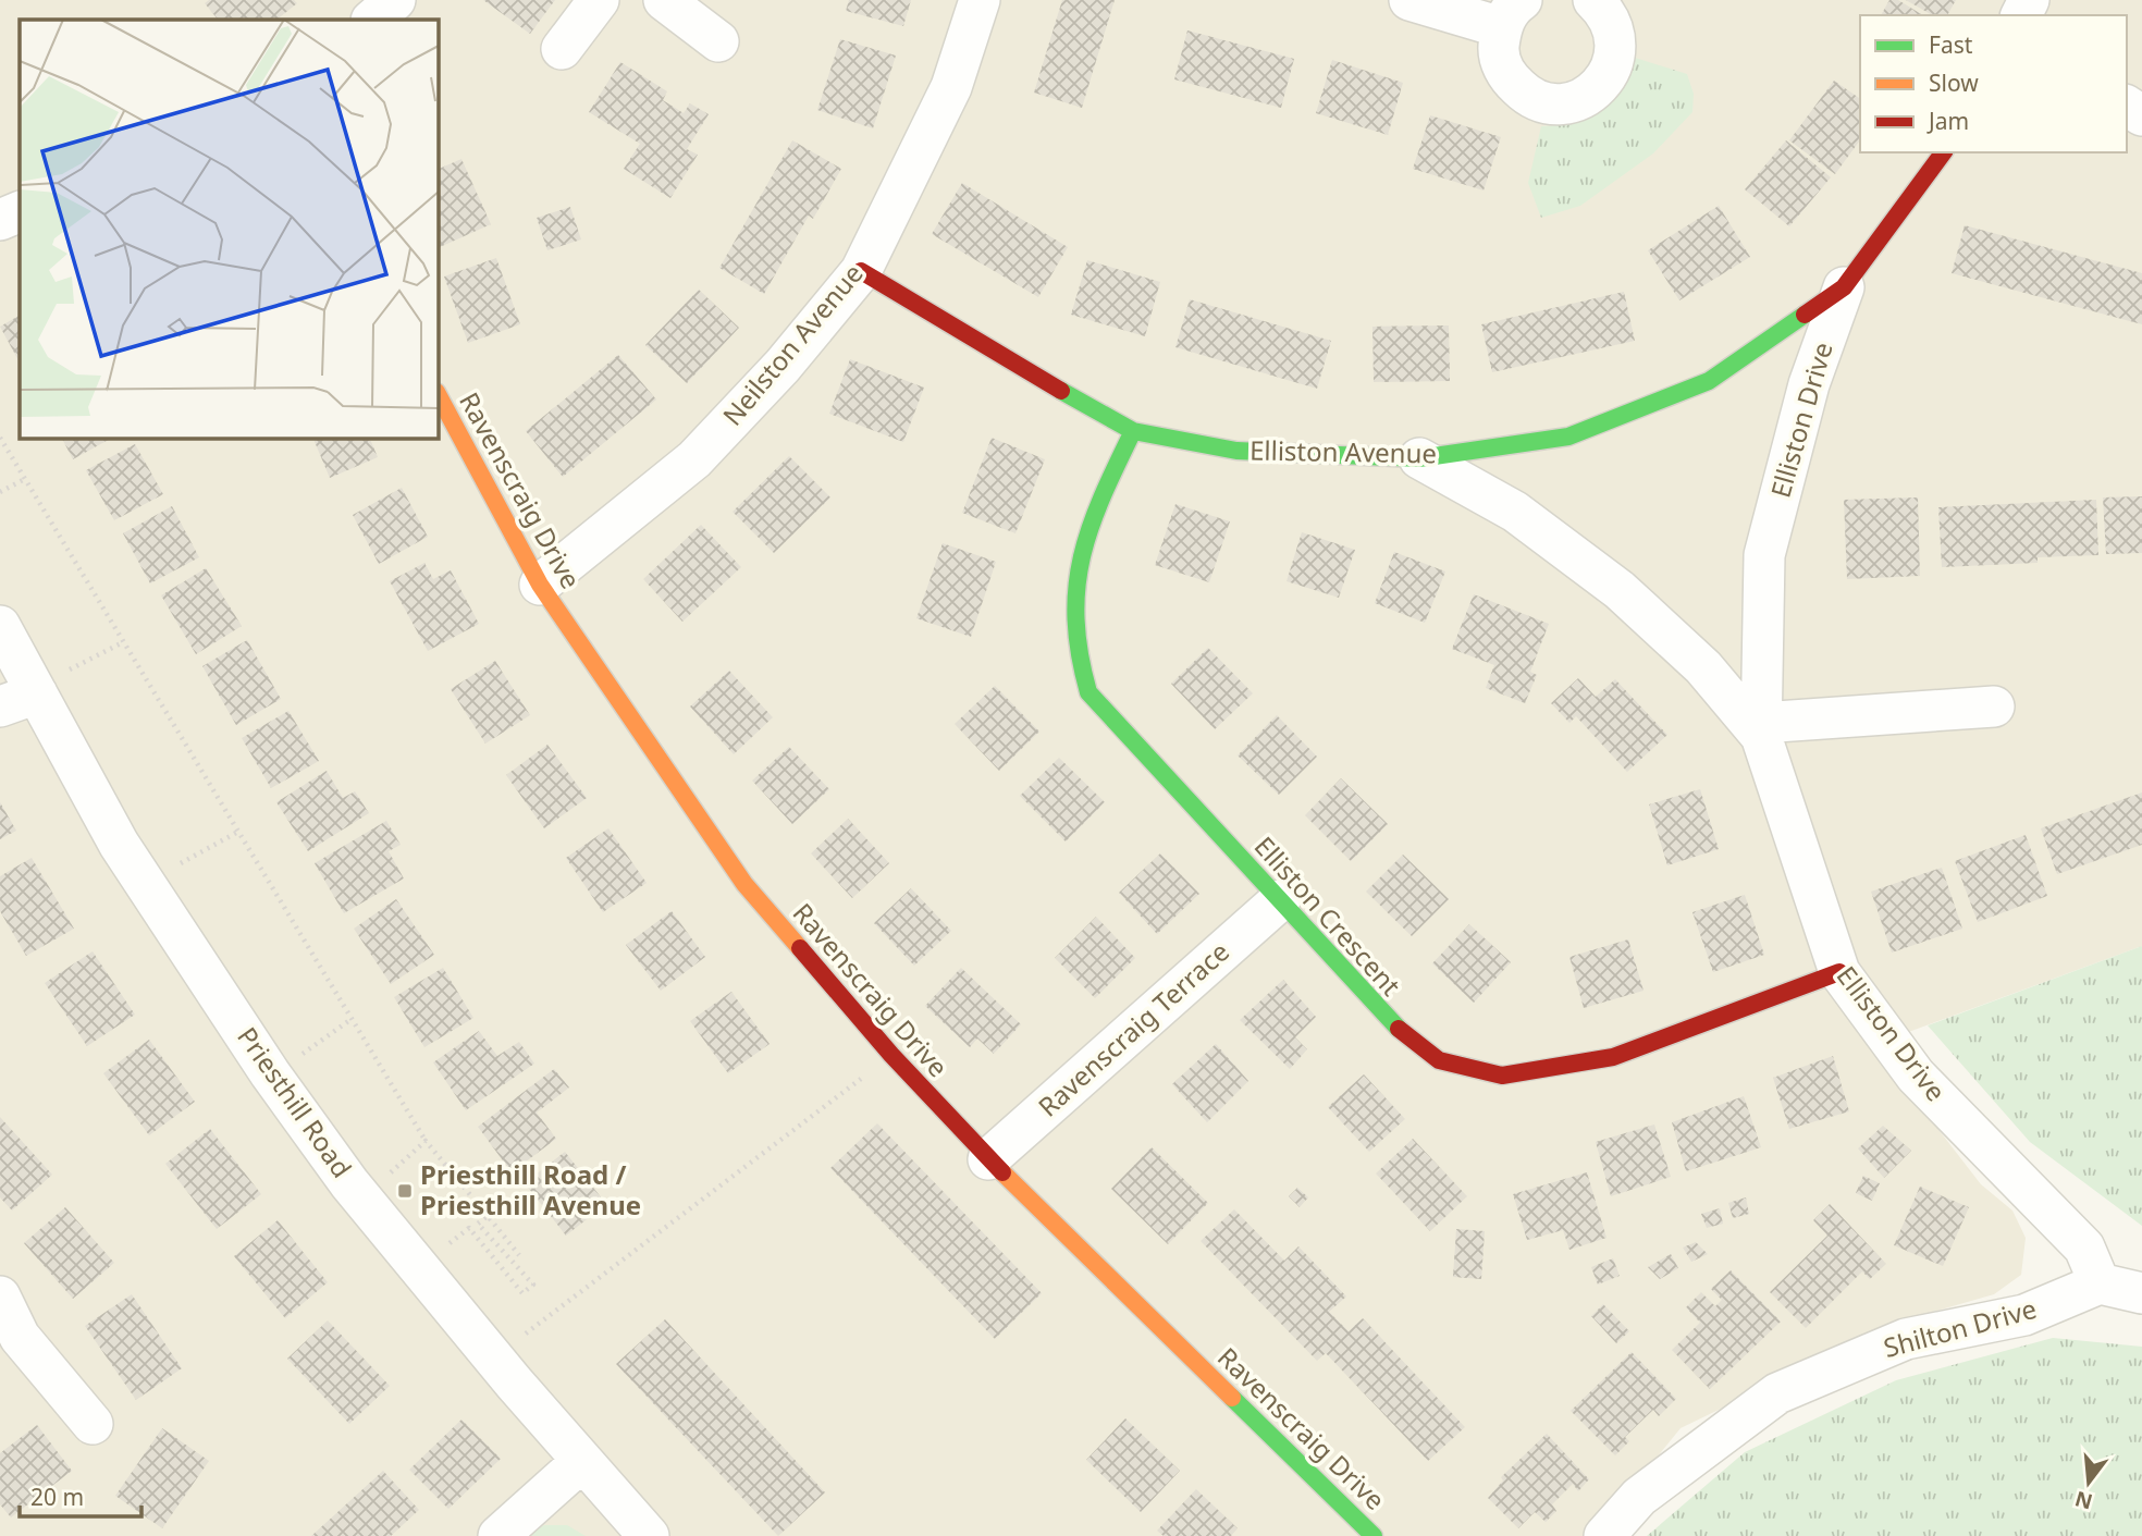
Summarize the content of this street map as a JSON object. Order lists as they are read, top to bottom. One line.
{"streets":{"street":["Neilston Avenue","Elliston Drive","Elliston Avenue","Ravenscraig Drive","Elliston Crescent","Ravenscraig Terrace","Priesthill Road","Shilton Drive"]},"crossings":[["Neilston Avenue","Elliston Avenue"],["Neilston Avenue","Ravenscraig Drive"],["Elliston Drive","Elliston Avenue"],["Elliston Drive","Elliston Crescent"],["Elliston Drive","Shilton Drive"],["Elliston Avenue","Elliston Crescent"],["Ravenscraig Drive","Ravenscraig Terrace"],["Elliston Crescent","Ravenscraig Terrace"]],"places":{"transit":["Priesthill Road / Priesthill Avenue"]},"legend":["Fast","Slow","Jam"],"scale_bar":"20 m","north":"bottom"}
